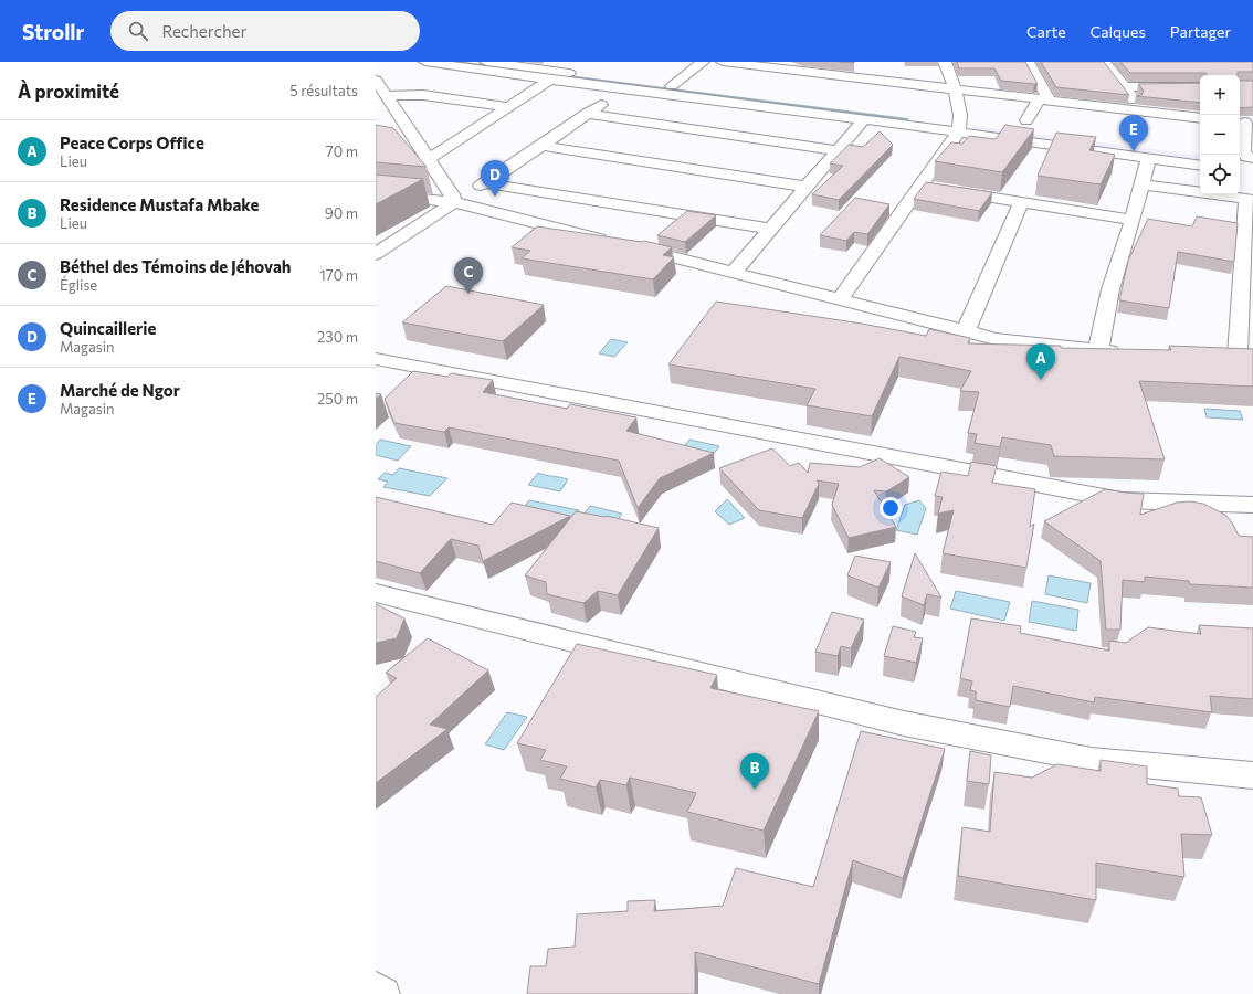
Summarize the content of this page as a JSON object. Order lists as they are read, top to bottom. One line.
{"page":{"header":"Strollr","search":"Rechercher","nav":["Carte","Calques","Partager"],"heading":["À proximité","5 résultats"],"map_buttons":["+","−"],"pins":["E","D","C","A","B"],"list":[{"mark":"A","name":"Peace Corps Office","note":"Lieu","value":"70 m"},{"mark":"B","name":"Residence Mustafa Mbake","note":"Lieu","value":"90 m"},{"mark":"C","name":"Béthel des Témoins de Jéhovah","note":"Église","value":"170 m"},{"mark":"D","name":"Quincaillerie","note":"Magasin","value":"230 m"},{"mark":"E","name":"Marché de Ngor","note":"Magasin","value":"250 m"}]}}
